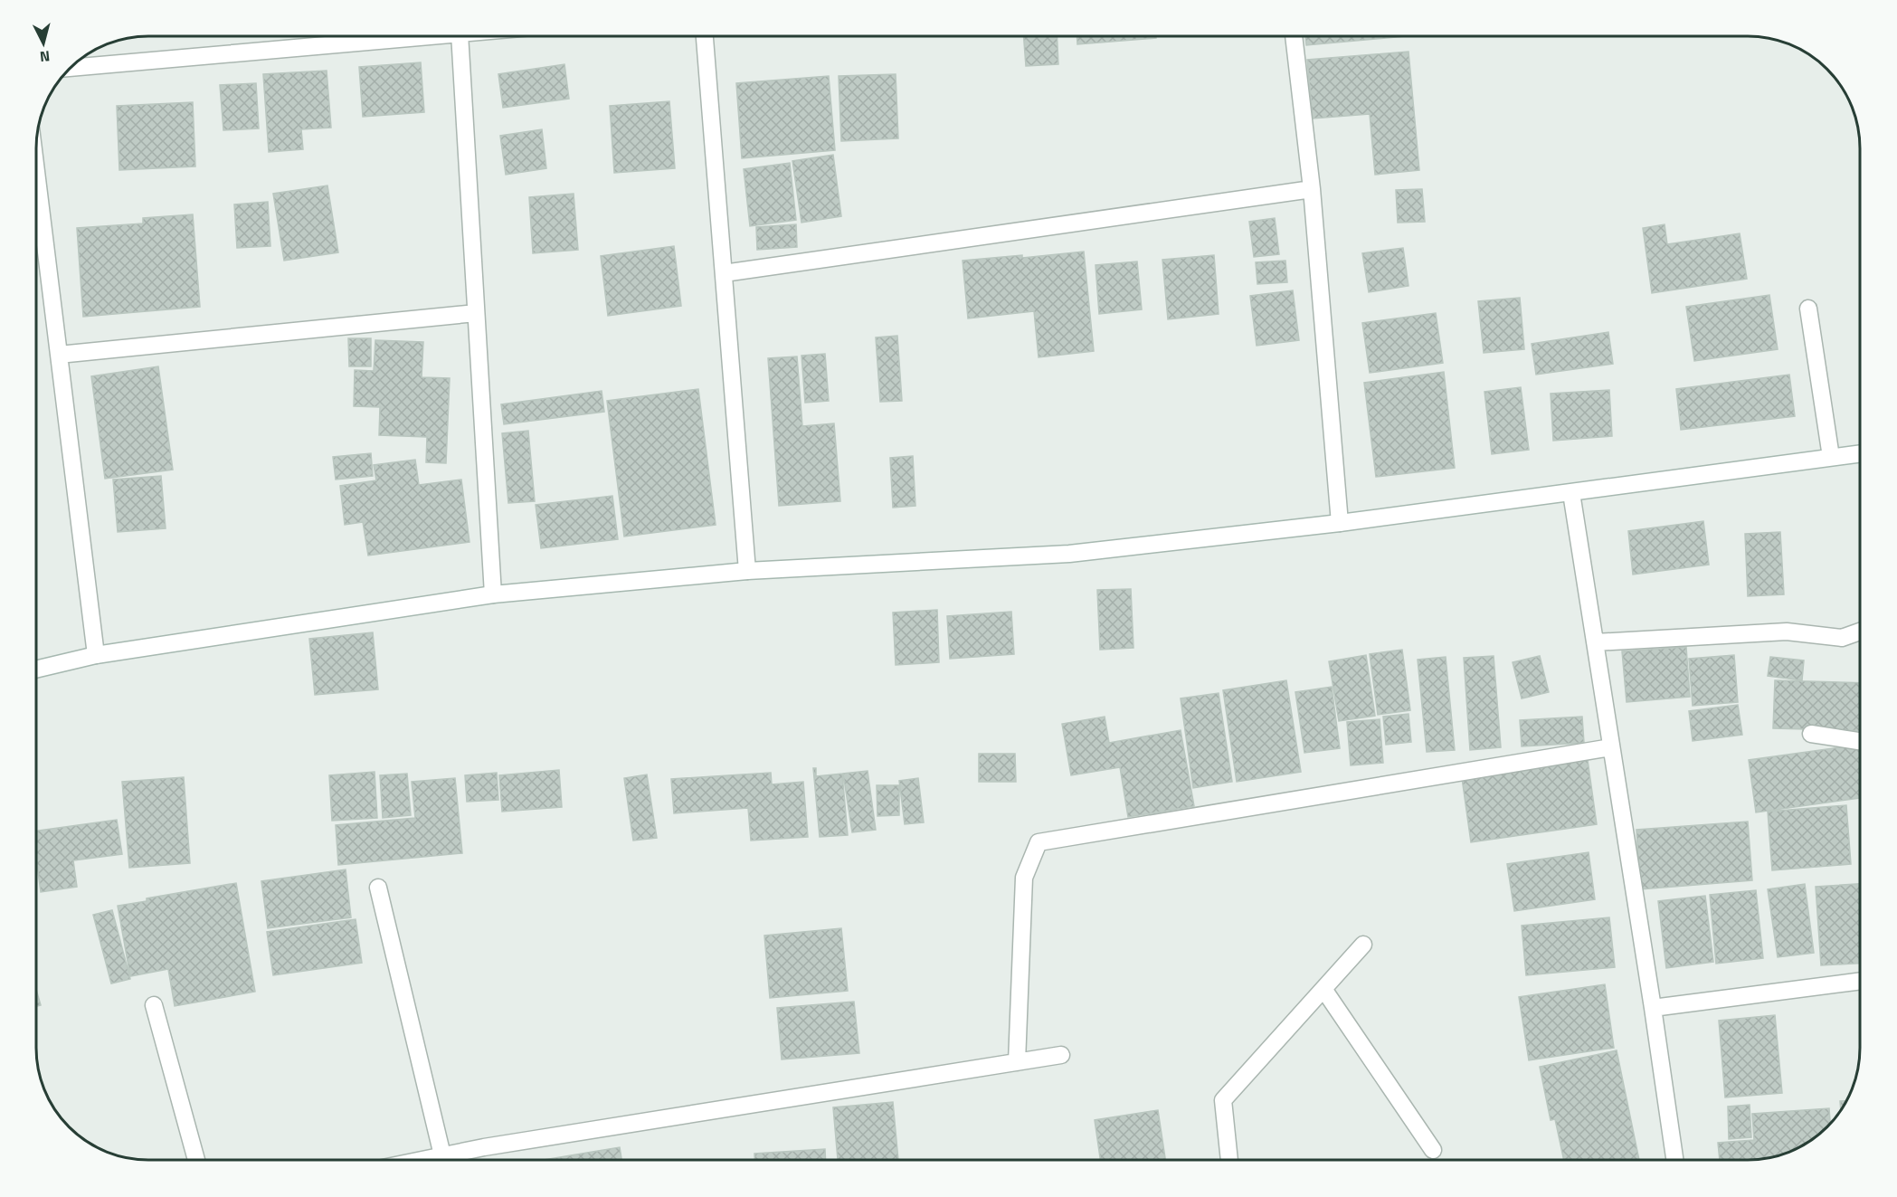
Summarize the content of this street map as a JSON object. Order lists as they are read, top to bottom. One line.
{"north":"bottom"}
